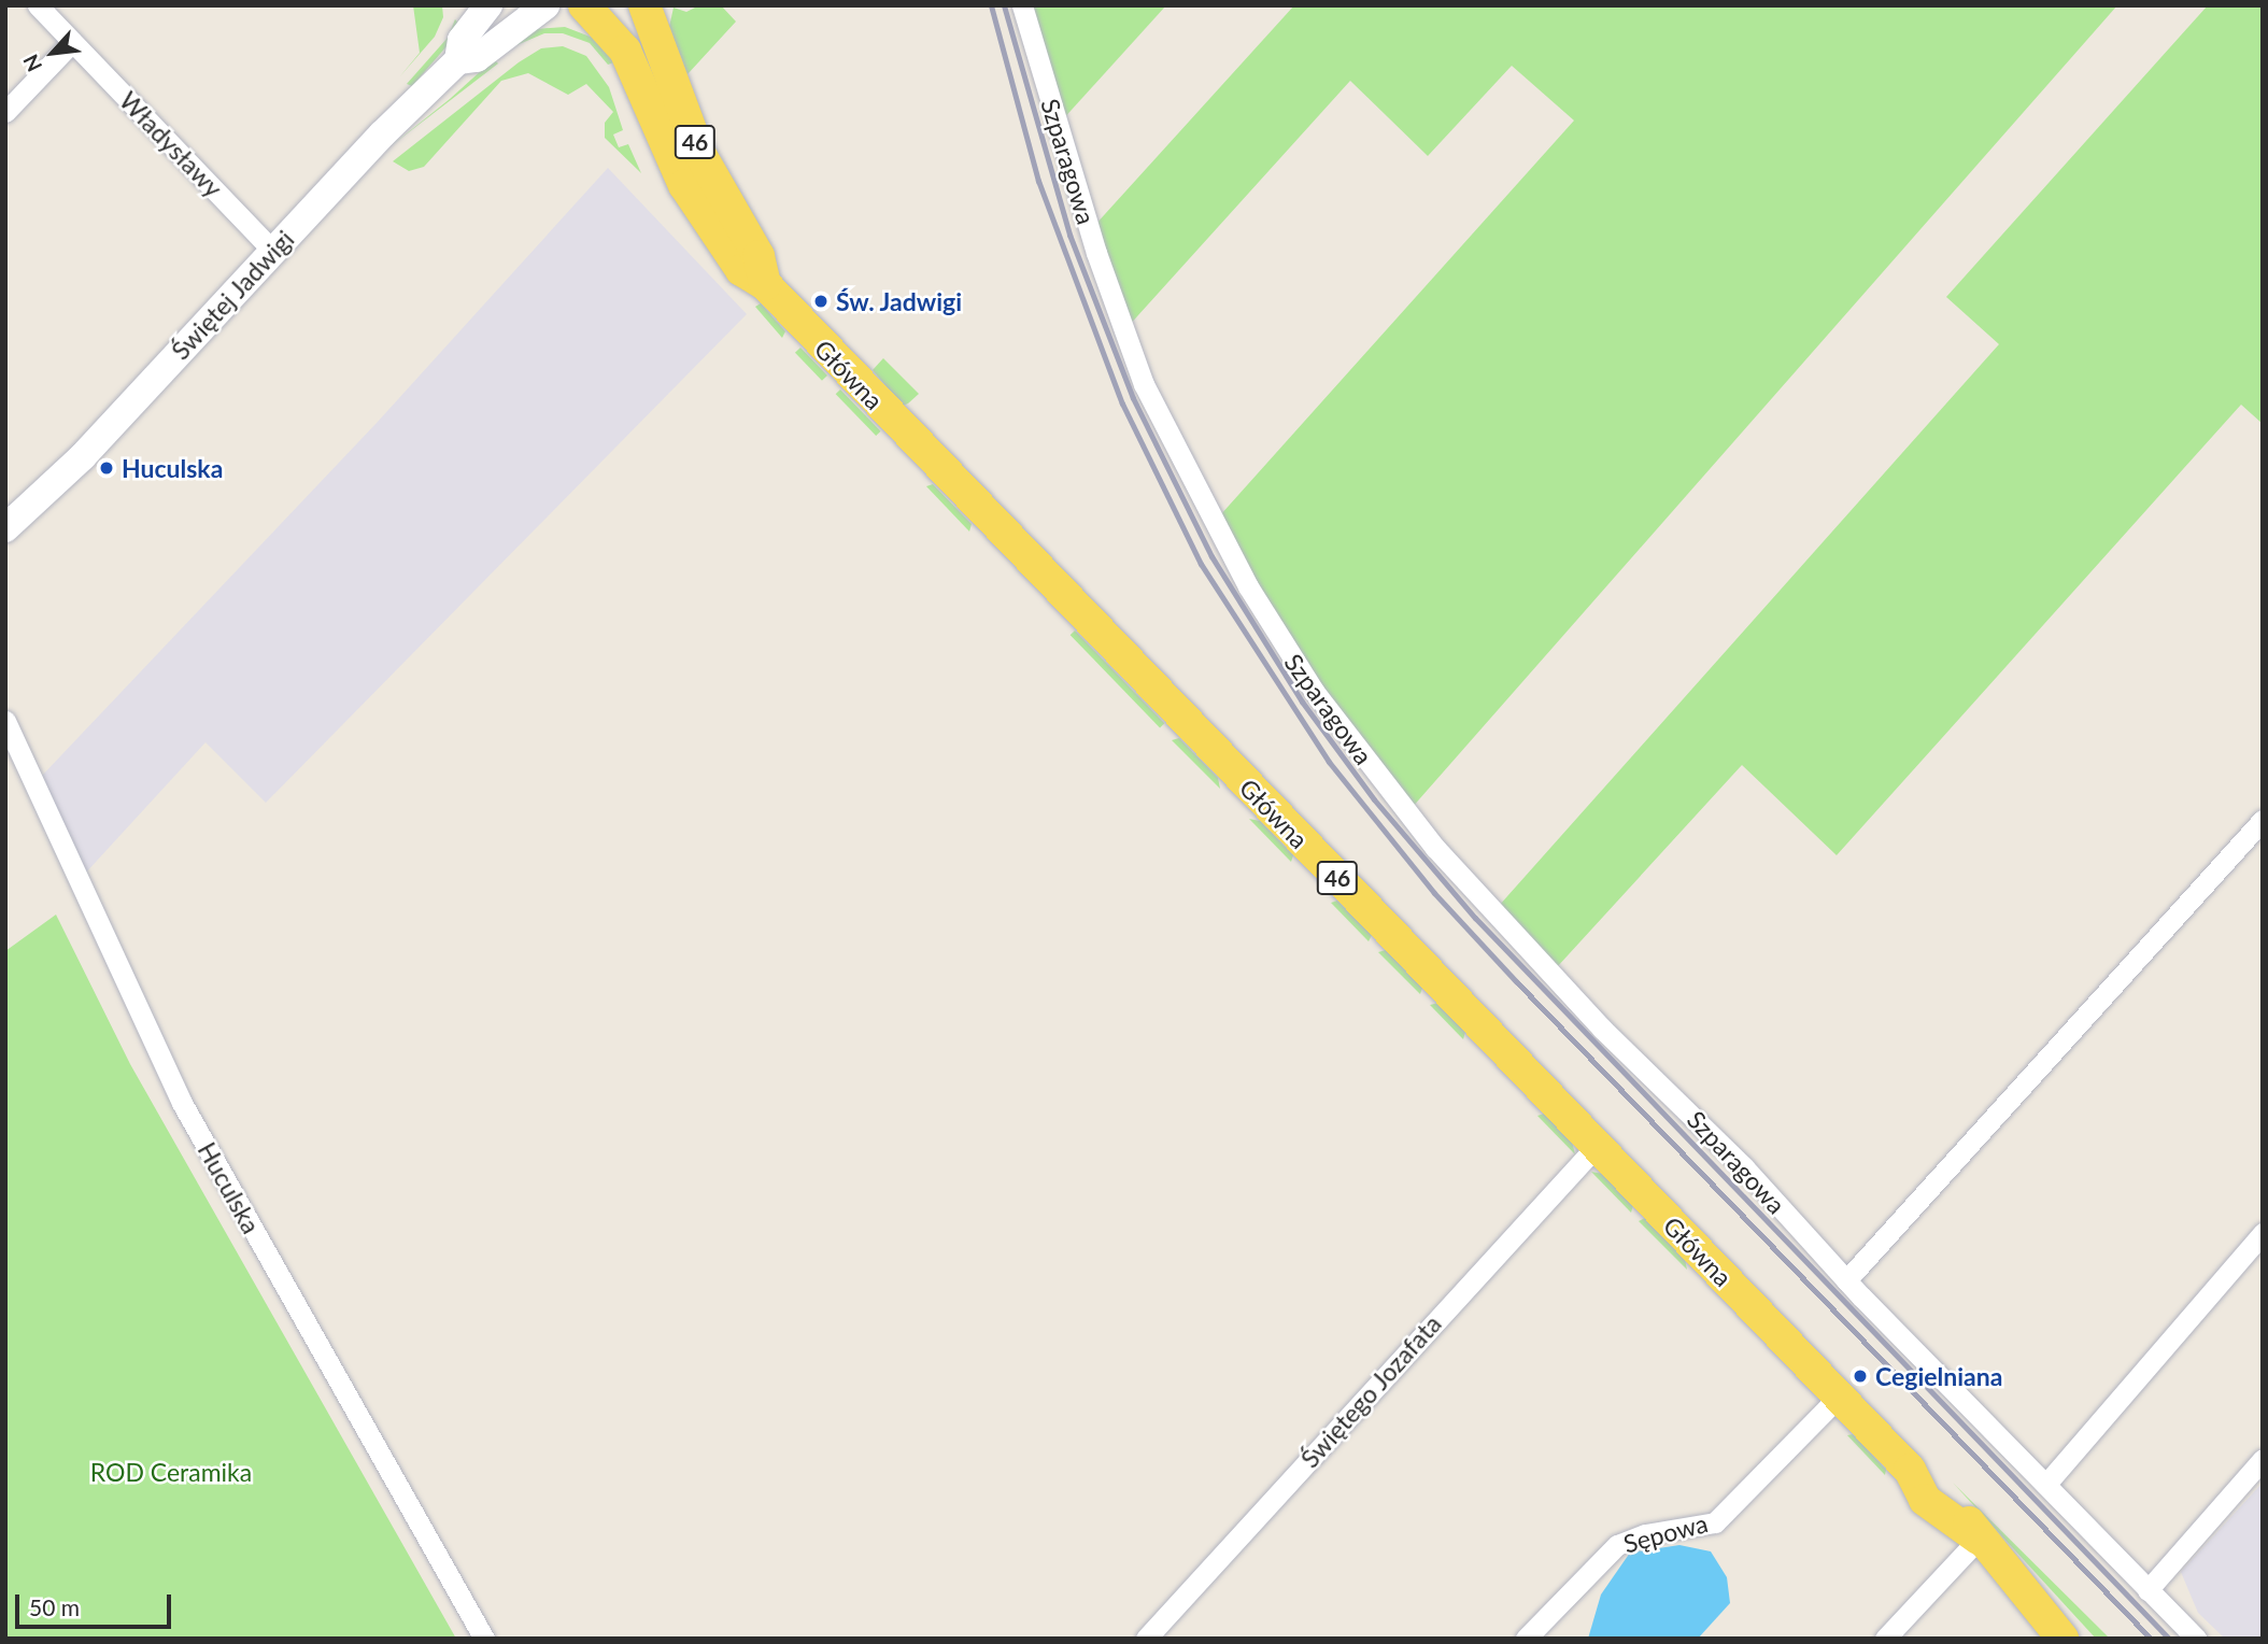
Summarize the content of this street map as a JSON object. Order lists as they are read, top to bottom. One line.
{"streets":{"main road":["46","Świętej Jadwigi","Główna"],"street":["Władysławy","Szparagowa","Huculska","Świętego Jozafata","Sępowa"]},"crossings":[["Władysławy","Świętej Jadwigi"],["Główna","Świętego Jozafata"],["Główna","Sępowa"]],"parks":["ROD Ceramika"],"places":["Św. Jadwigi","Huculska","Cegielniana"],"scale_bar":"50 m","north":"bottom left"}
